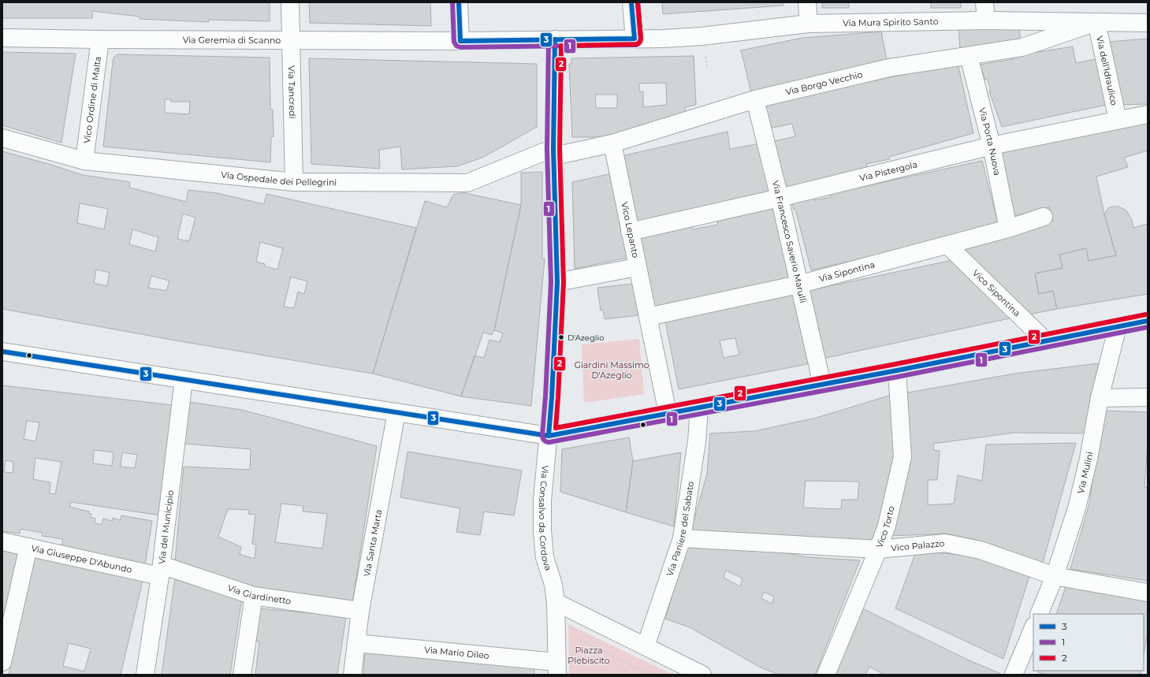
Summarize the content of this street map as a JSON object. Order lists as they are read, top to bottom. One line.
{"streets":{"street":["Via Mura Spirito Santo","Via Geremia di Scanno","Via dell'Idraulico","Via Borgo Vecchio","Via Tancredi","Vico Ordine di Malta","Via Porta Nuova","Via Pistergola","Via Ospedale dei Pellegrini","Vico Lepanto","Via Francesco Saverio Marulli","Via Sipontina","Vico Sipontina","Via Mulini","Via Consalvo da Cordova","Via del Municipio","Vico Torto","Via Paniere del Sabato","Via Santa Marta","Vico Palazzo","Via Giuseppe D'Abundo","Via Giardinetto","Via Mario Dileo"]},"crossings":[["Via Mura Spirito Santo","Via Geremia di Scanno"],["Via Mura Spirito Santo","Via dell'Idraulico"],["Via Mura Spirito Santo","Via Borgo Vecchio"],["Via Mura Spirito Santo","Via Consalvo da Cordova"],["Via Geremia di Scanno","Via Tancredi"],["Via Geremia di Scanno","Vico Ordine di Malta"],["Via Geremia di Scanno","Via Consalvo da Cordova"],["Via dell'Idraulico","Via Borgo Vecchio"],["Via dell'Idraulico","Via Pistergola"],["Via Borgo Vecchio","Via Porta Nuova"],["Via Borgo Vecchio","Via Ospedale dei Pellegrini"],["Via Borgo Vecchio","Vico Lepanto"],["Via Borgo Vecchio","Via Francesco Saverio Marulli"],["Via Borgo Vecchio","Via Consalvo da Cordova"],["Via Tancredi","Via Ospedale dei Pellegrini"],["Vico Ordine di Malta","Via Ospedale dei Pellegrini"],["Via Porta Nuova","Via Pistergola"],["Via Porta Nuova","Via Sipontina"],["Via Pistergola","Vico Lepanto"],["Via Pistergola","Via Francesco Saverio Marulli"],["Via Ospedale dei Pellegrini","Via Consalvo da Cordova"],["Vico Lepanto","Via Sipontina"],["Via Francesco Saverio Marulli","Via Sipontina"],["Via Sipontina","Vico Sipontina"],["Via Mulini","Vico Palazzo"],["Via del Municipio","Via Giuseppe D'Abundo"],["Via del Municipio","Via Giardinetto"],["Vico Torto","Vico Palazzo"],["Via Paniere del Sabato","Vico Palazzo"],["Via Santa Marta","Via Giardinetto"],["Via Santa Marta","Via Mario Dileo"],["Via Giuseppe D'Abundo","Via Giardinetto"]],"parks":["Giardini Massimo D'Azeglio","Piazza Plebiscito"],"places":["D'Azeglio"],"lines":["transit line 3","transit line 1","transit line 2"],"legend":["3","1","2"]}
